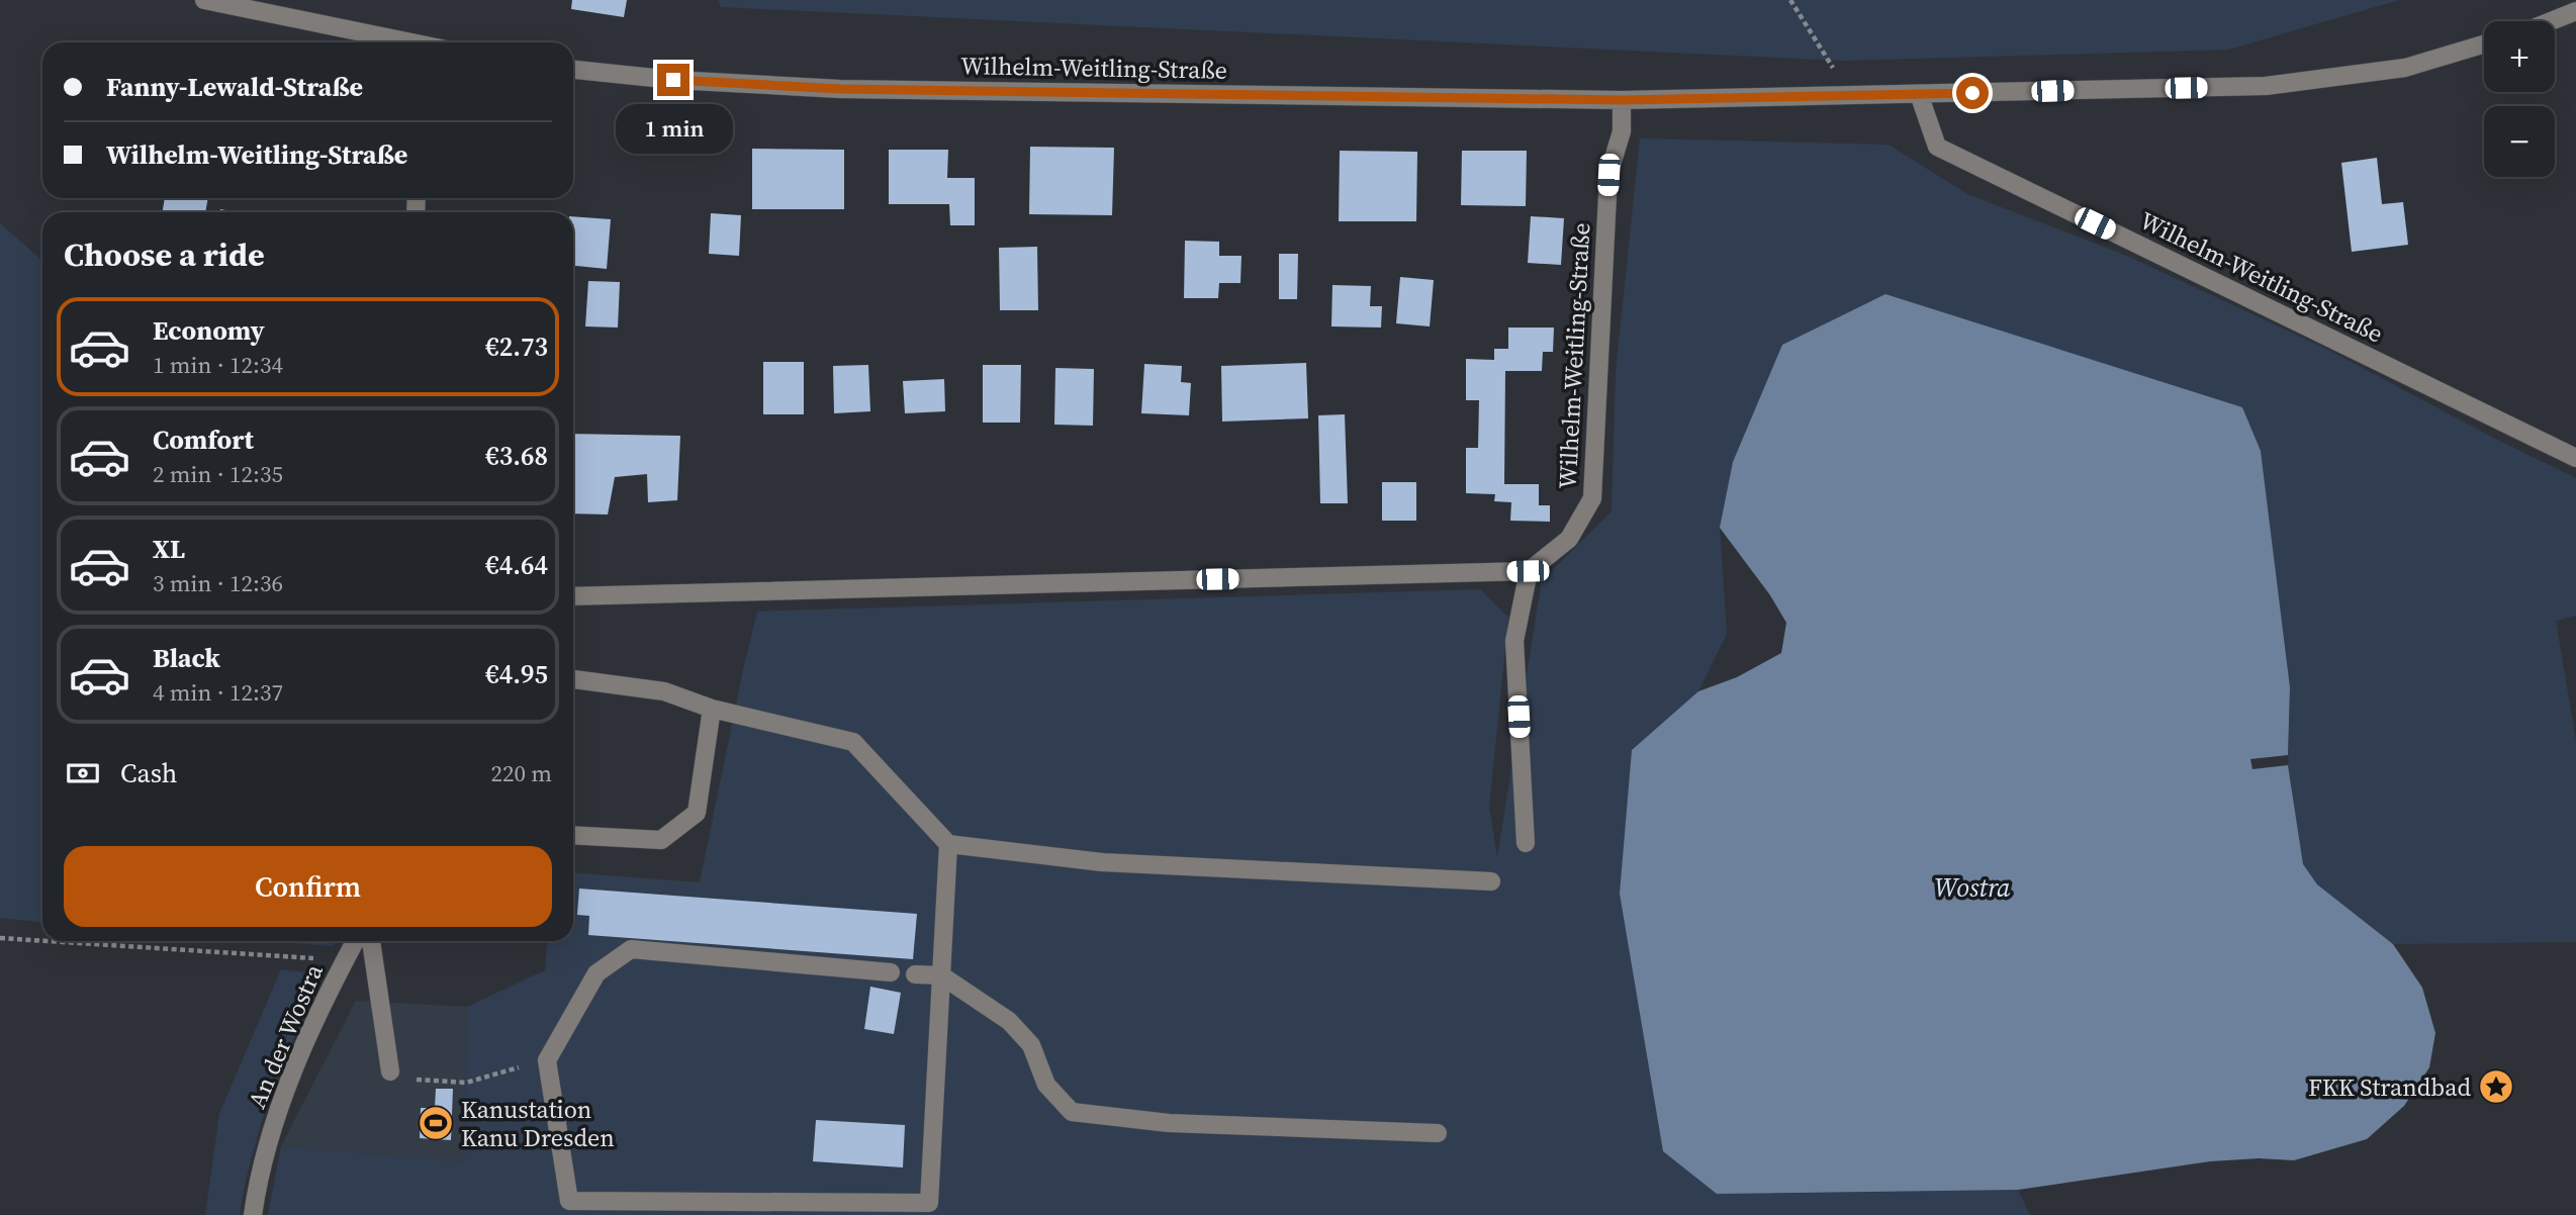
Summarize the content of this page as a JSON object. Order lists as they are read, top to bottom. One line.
{"streets":{"street":["Wilhelm-Weitling-Straße","An der Wostra"]},"water":["Wostra"],"places":{"place":["FKK Strandbad"],"sports":["Kanustation Kanu Dresden"]},"page":{"map_buttons":["+","−"],"banner":["Fanny-Lewald-Straße","Wilhelm-Weitling-Straße"],"bubble":"1 min","heading":"Choose a ride","list":[{"name":"Economy","note":"1 min · 12:34","value":"€2.73"},{"name":"Comfort","note":"2 min · 12:35","value":"€3.68"},{"name":"XL","note":"3 min · 12:36","value":"€4.64"},{"name":"Black","note":"4 min · 12:37","value":"€4.95"}],"pay":["Cash","220 m"],"buttons":"Confirm"}}
